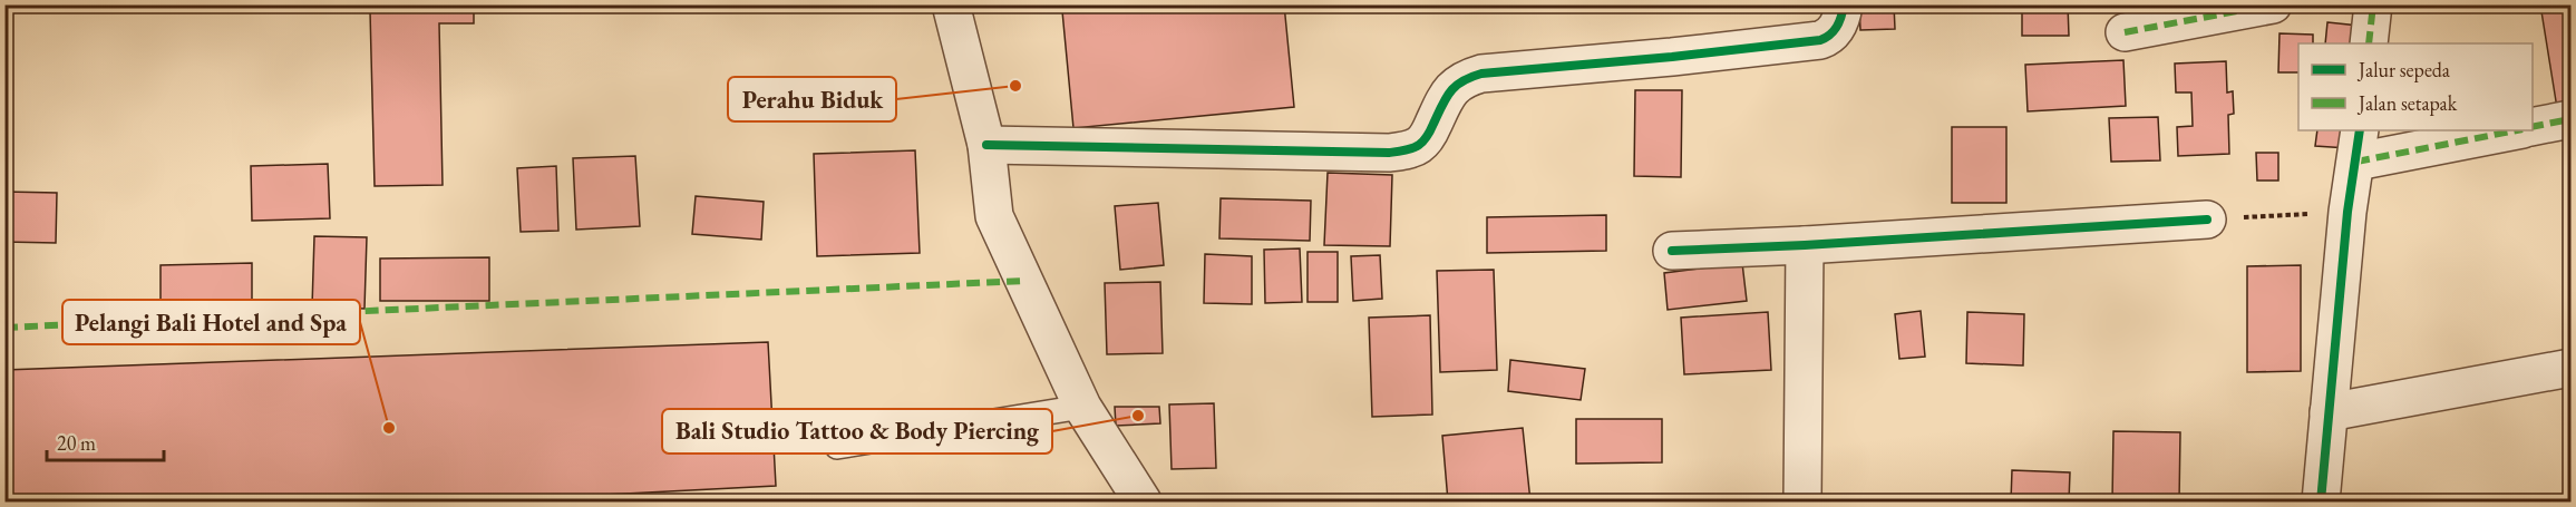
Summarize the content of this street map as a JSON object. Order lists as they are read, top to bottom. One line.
{"places":["Perahu Biduk","Bali Studio Tattoo & Body Piercing","Pelangi Bali Hotel and Spa"],"legend":["Jalur sepeda","Jalan setapak"],"scale_bar":"20 m"}
